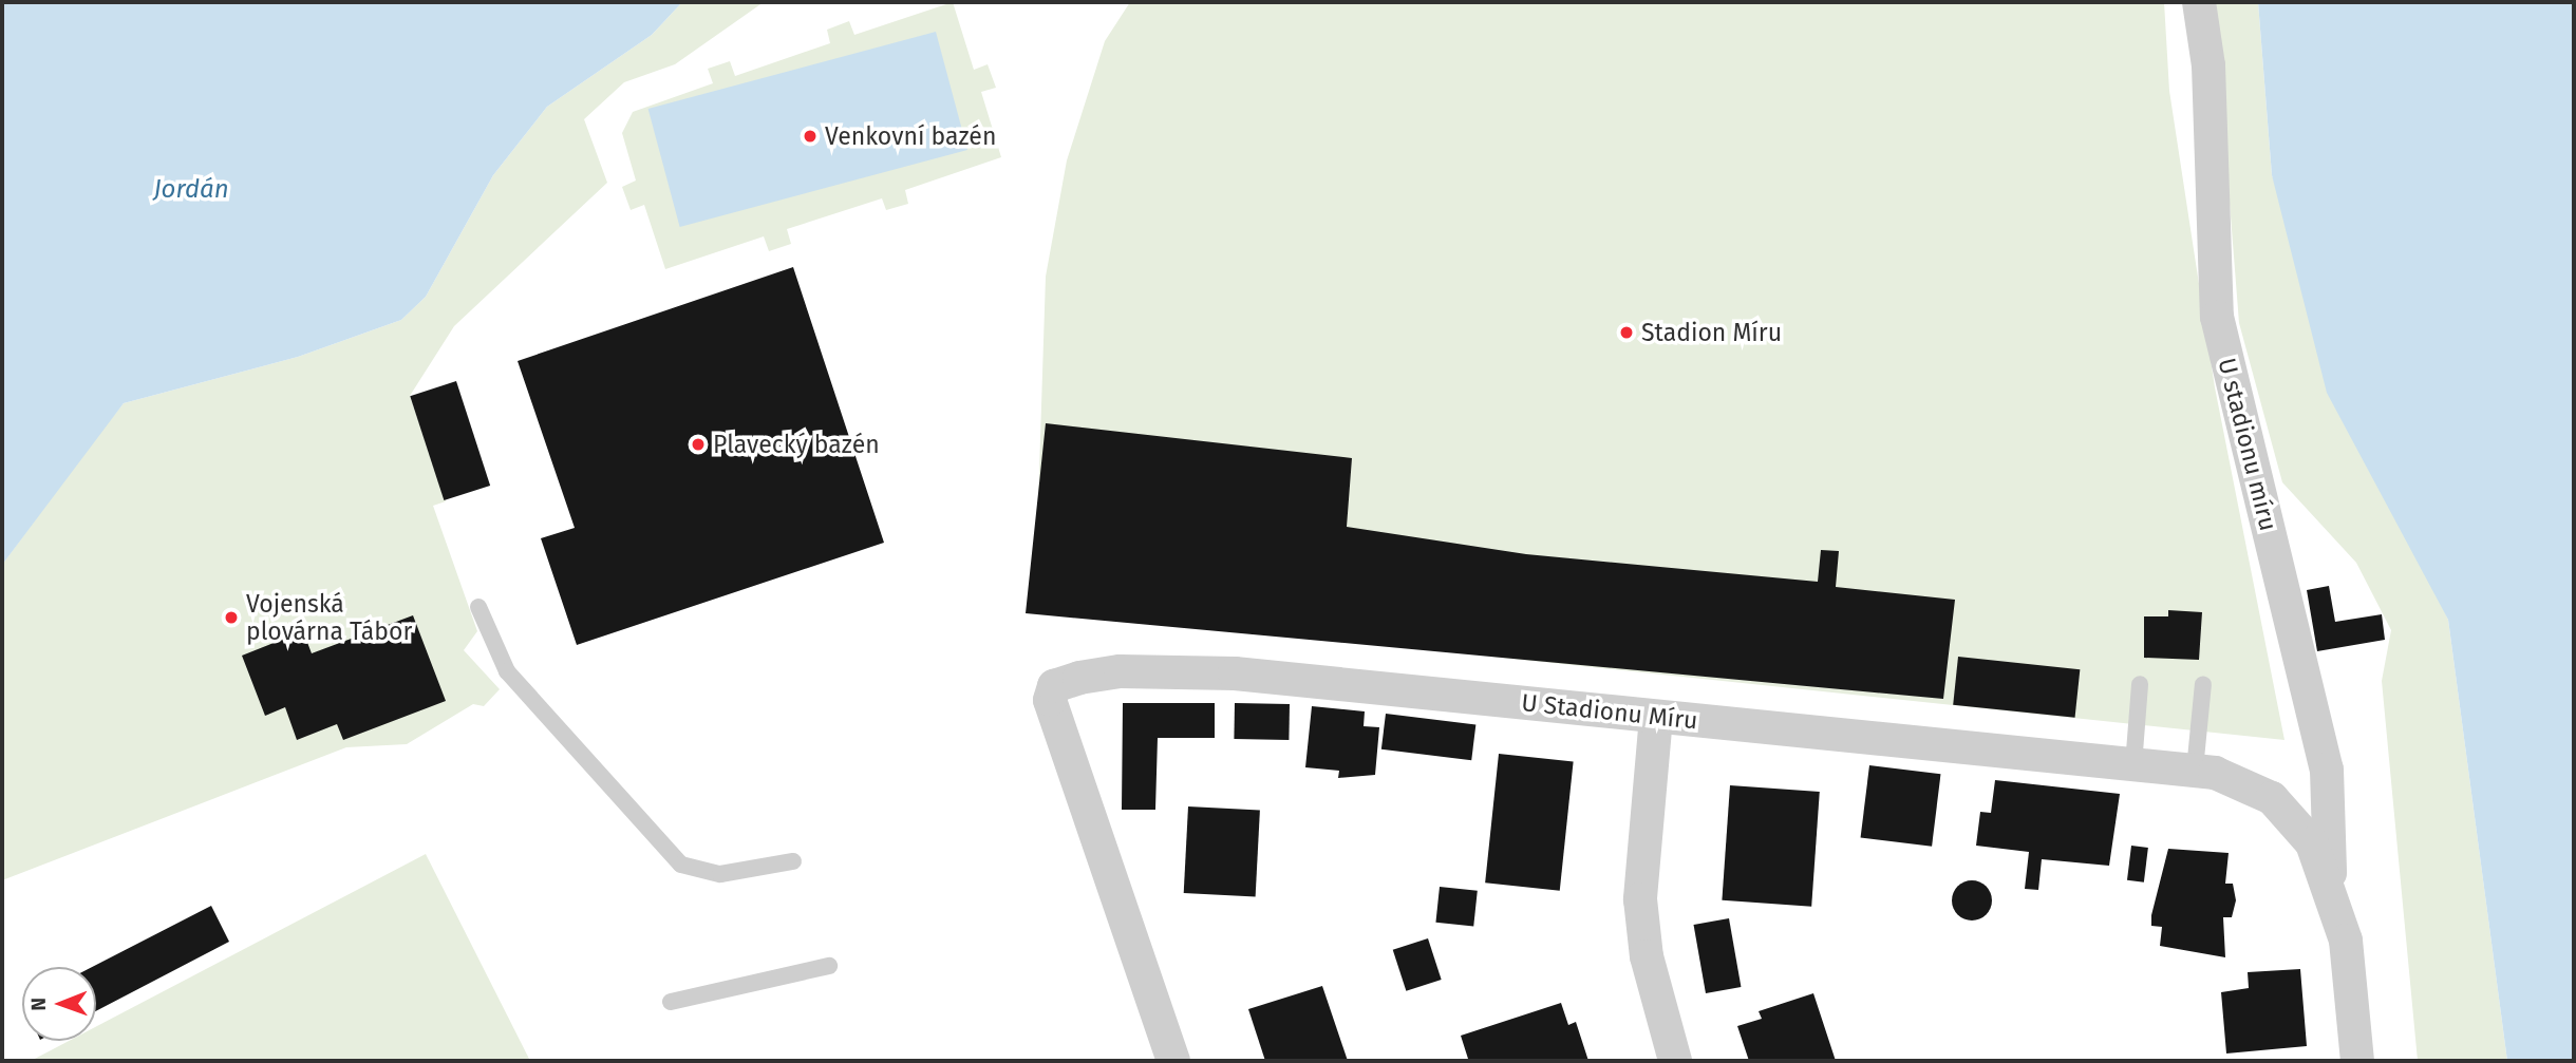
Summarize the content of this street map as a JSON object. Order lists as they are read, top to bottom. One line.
{"streets":{"street":["U stadionu míru","U Stadionu Míru"]},"crossings":[["U stadionu míru","U Stadionu Míru"]],"water":["Jordán"],"places":["Venkovní bazén","Stadion Míru","Plavecký bazén","Vojenská plovárna Tábor"],"north":"left"}
